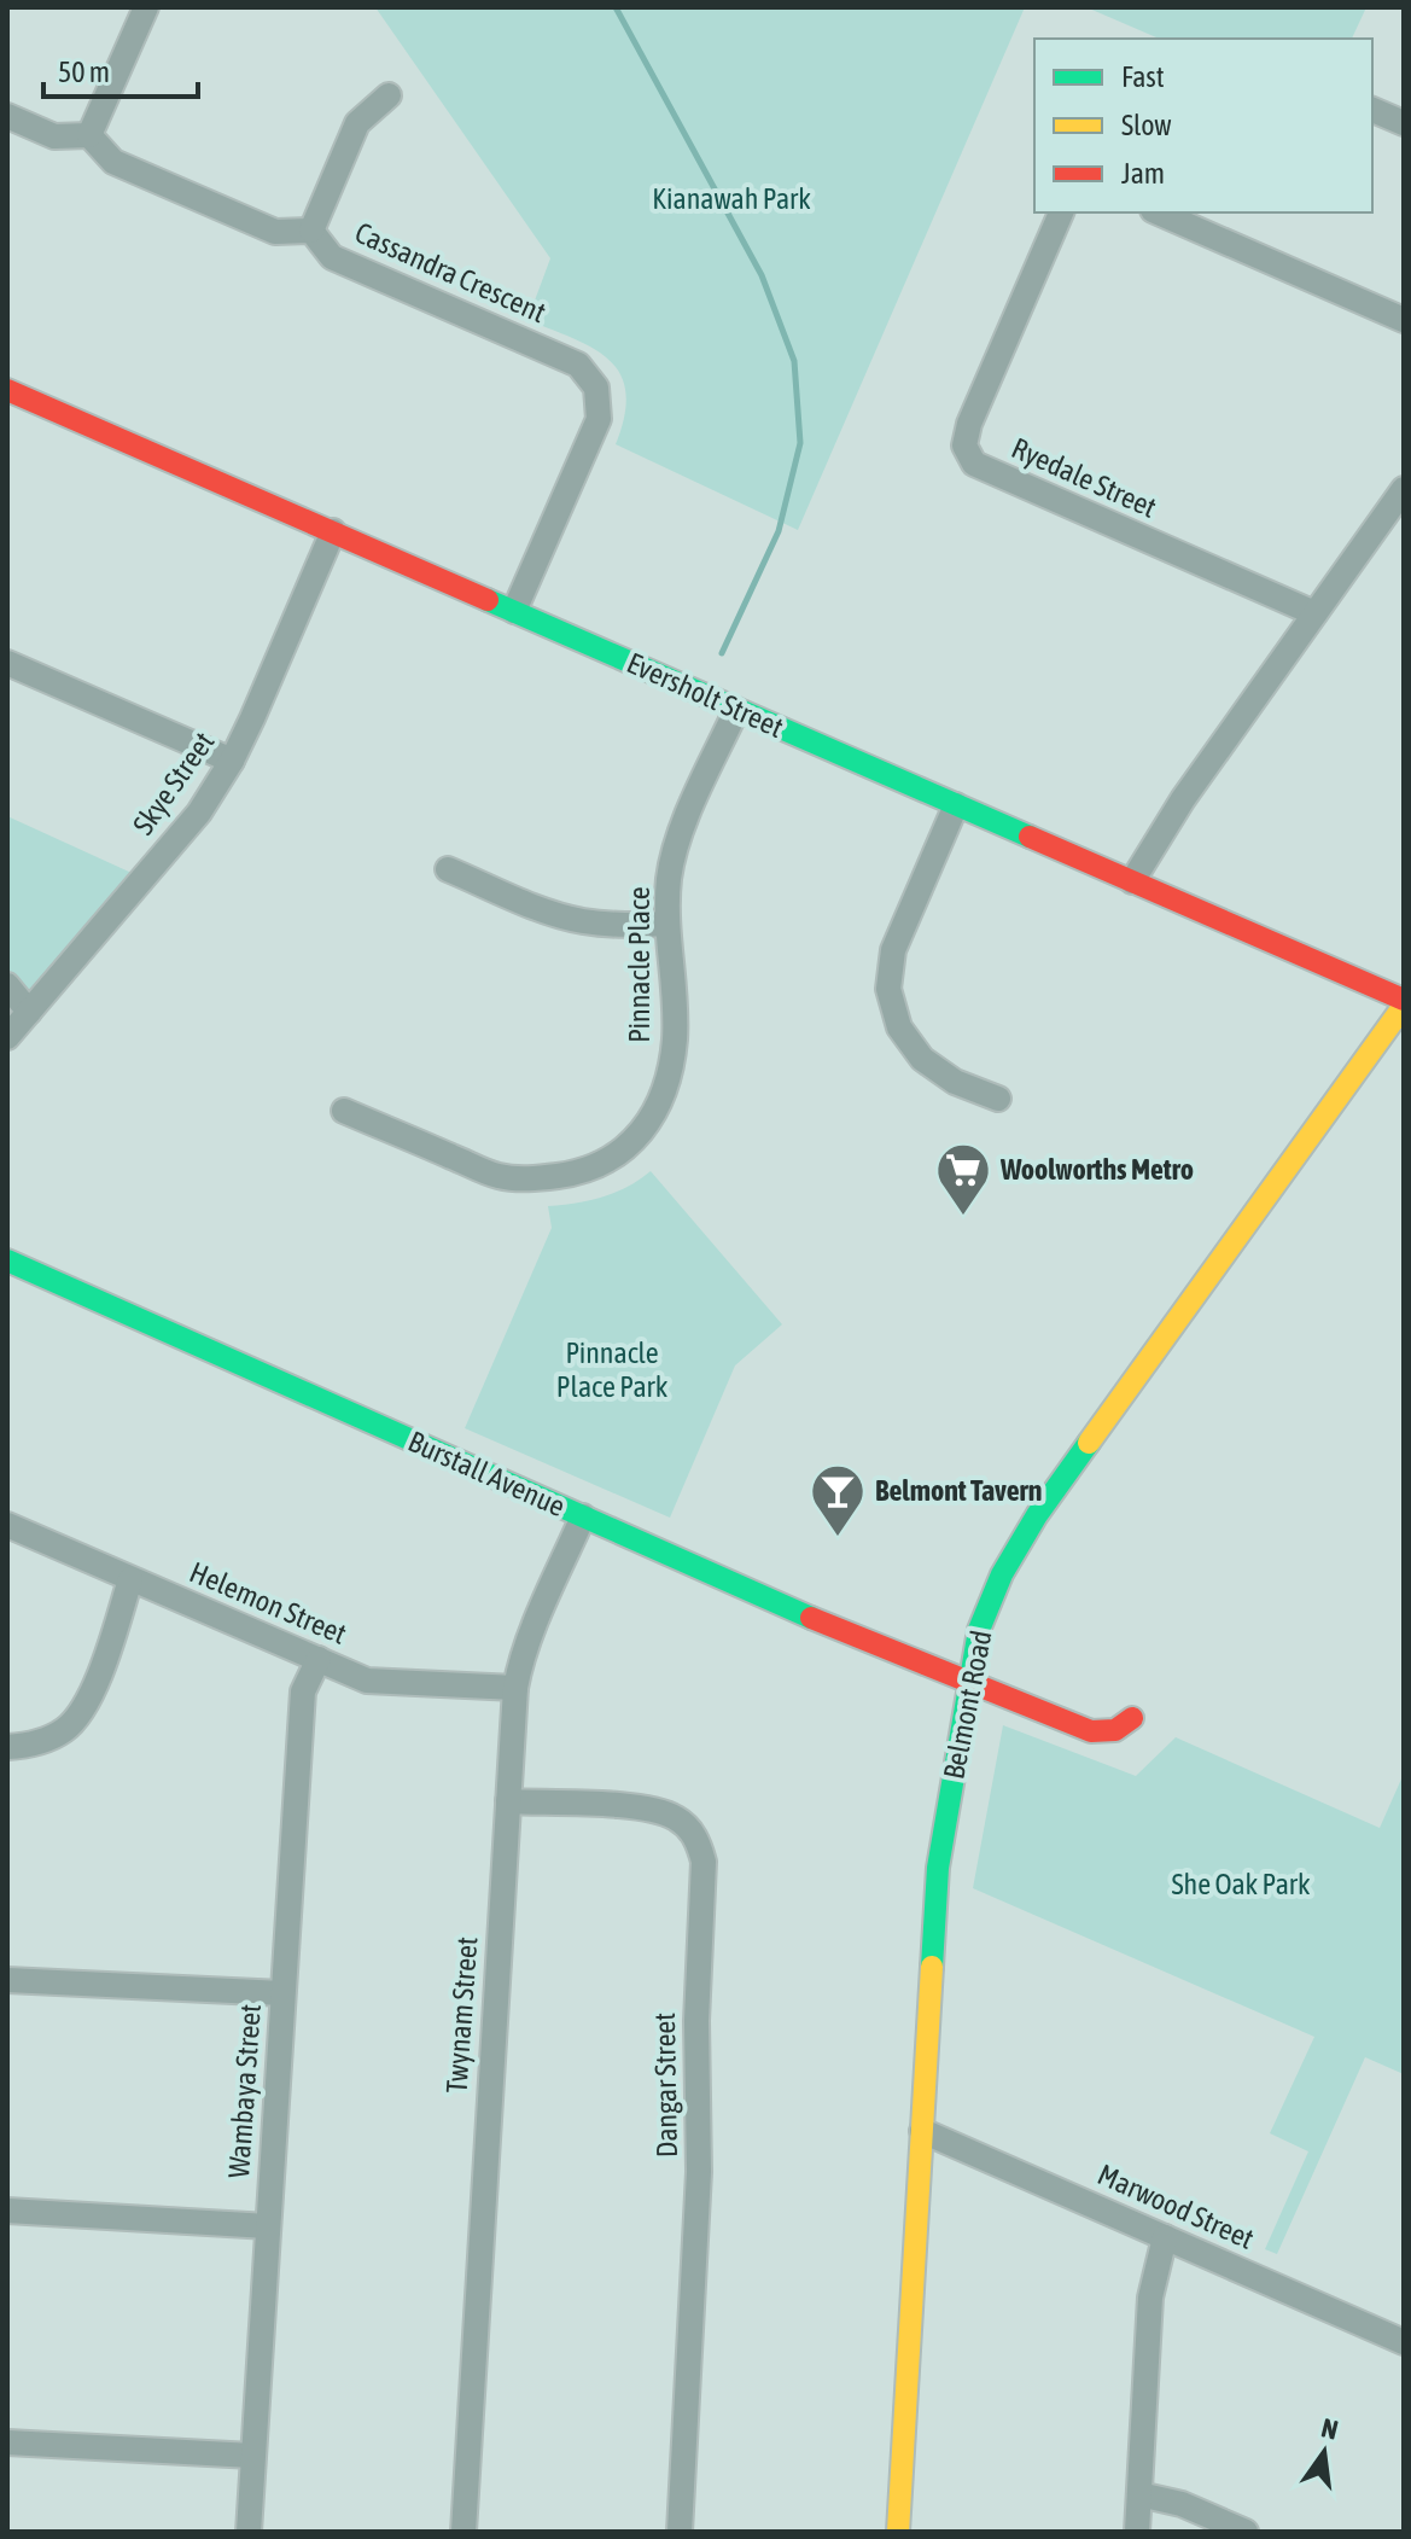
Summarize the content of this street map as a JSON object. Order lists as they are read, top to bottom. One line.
{"streets":{"street":["Cassandra Crescent","Ryedale Street","Eversholt Street","Skye Street","Pinnacle Place","Burstall Avenue","Helemon Street","Belmont Road","Twynam Street","Dangar Street","Wambaya Street","Marwood Street"]},"crossings":[["Cassandra Crescent","Eversholt Street"],["Eversholt Street","Skye Street"],["Eversholt Street","Pinnacle Place"],["Eversholt Street","Belmont Road"],["Burstall Avenue","Belmont Road"],["Burstall Avenue","Twynam Street"],["Helemon Street","Twynam Street"],["Helemon Street","Wambaya Street"],["Belmont Road","Marwood Street"],["Twynam Street","Dangar Street"]],"parks":["Kianawah Park","Pinnacle Place Park","She Oak Park"],"places":{"supermarket":["Woolworths Metro"],"bar":["Belmont Tavern"]},"legend":["Fast","Slow","Jam"],"scale_bar":"50 m","north":"top"}
